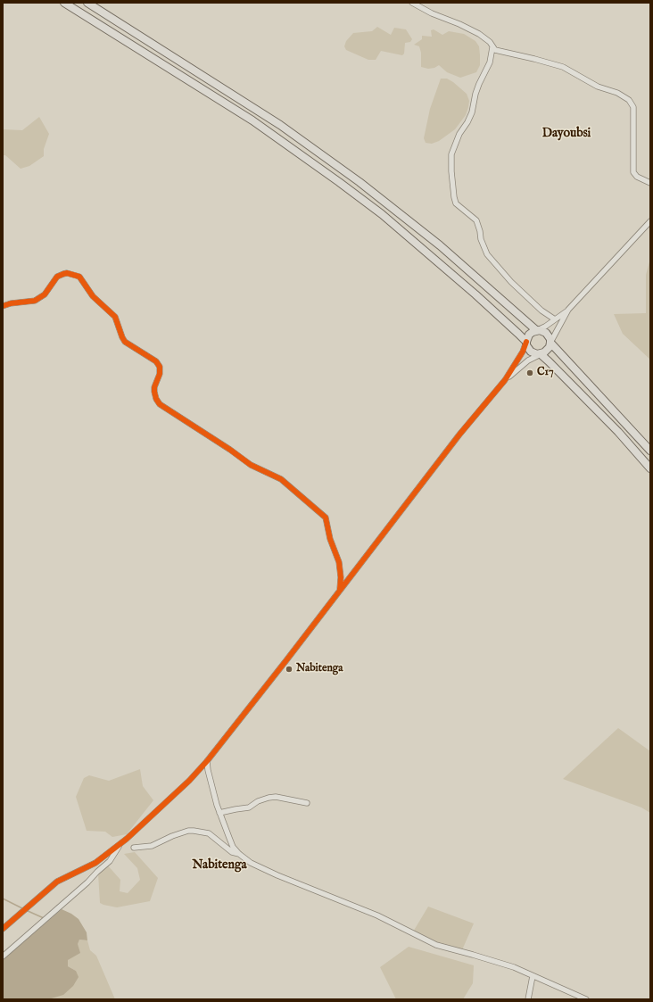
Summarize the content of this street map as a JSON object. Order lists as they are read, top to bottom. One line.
{"districts":["Dayoubsi","Nabitenga"],"places":["C17","Nabitenga"]}
